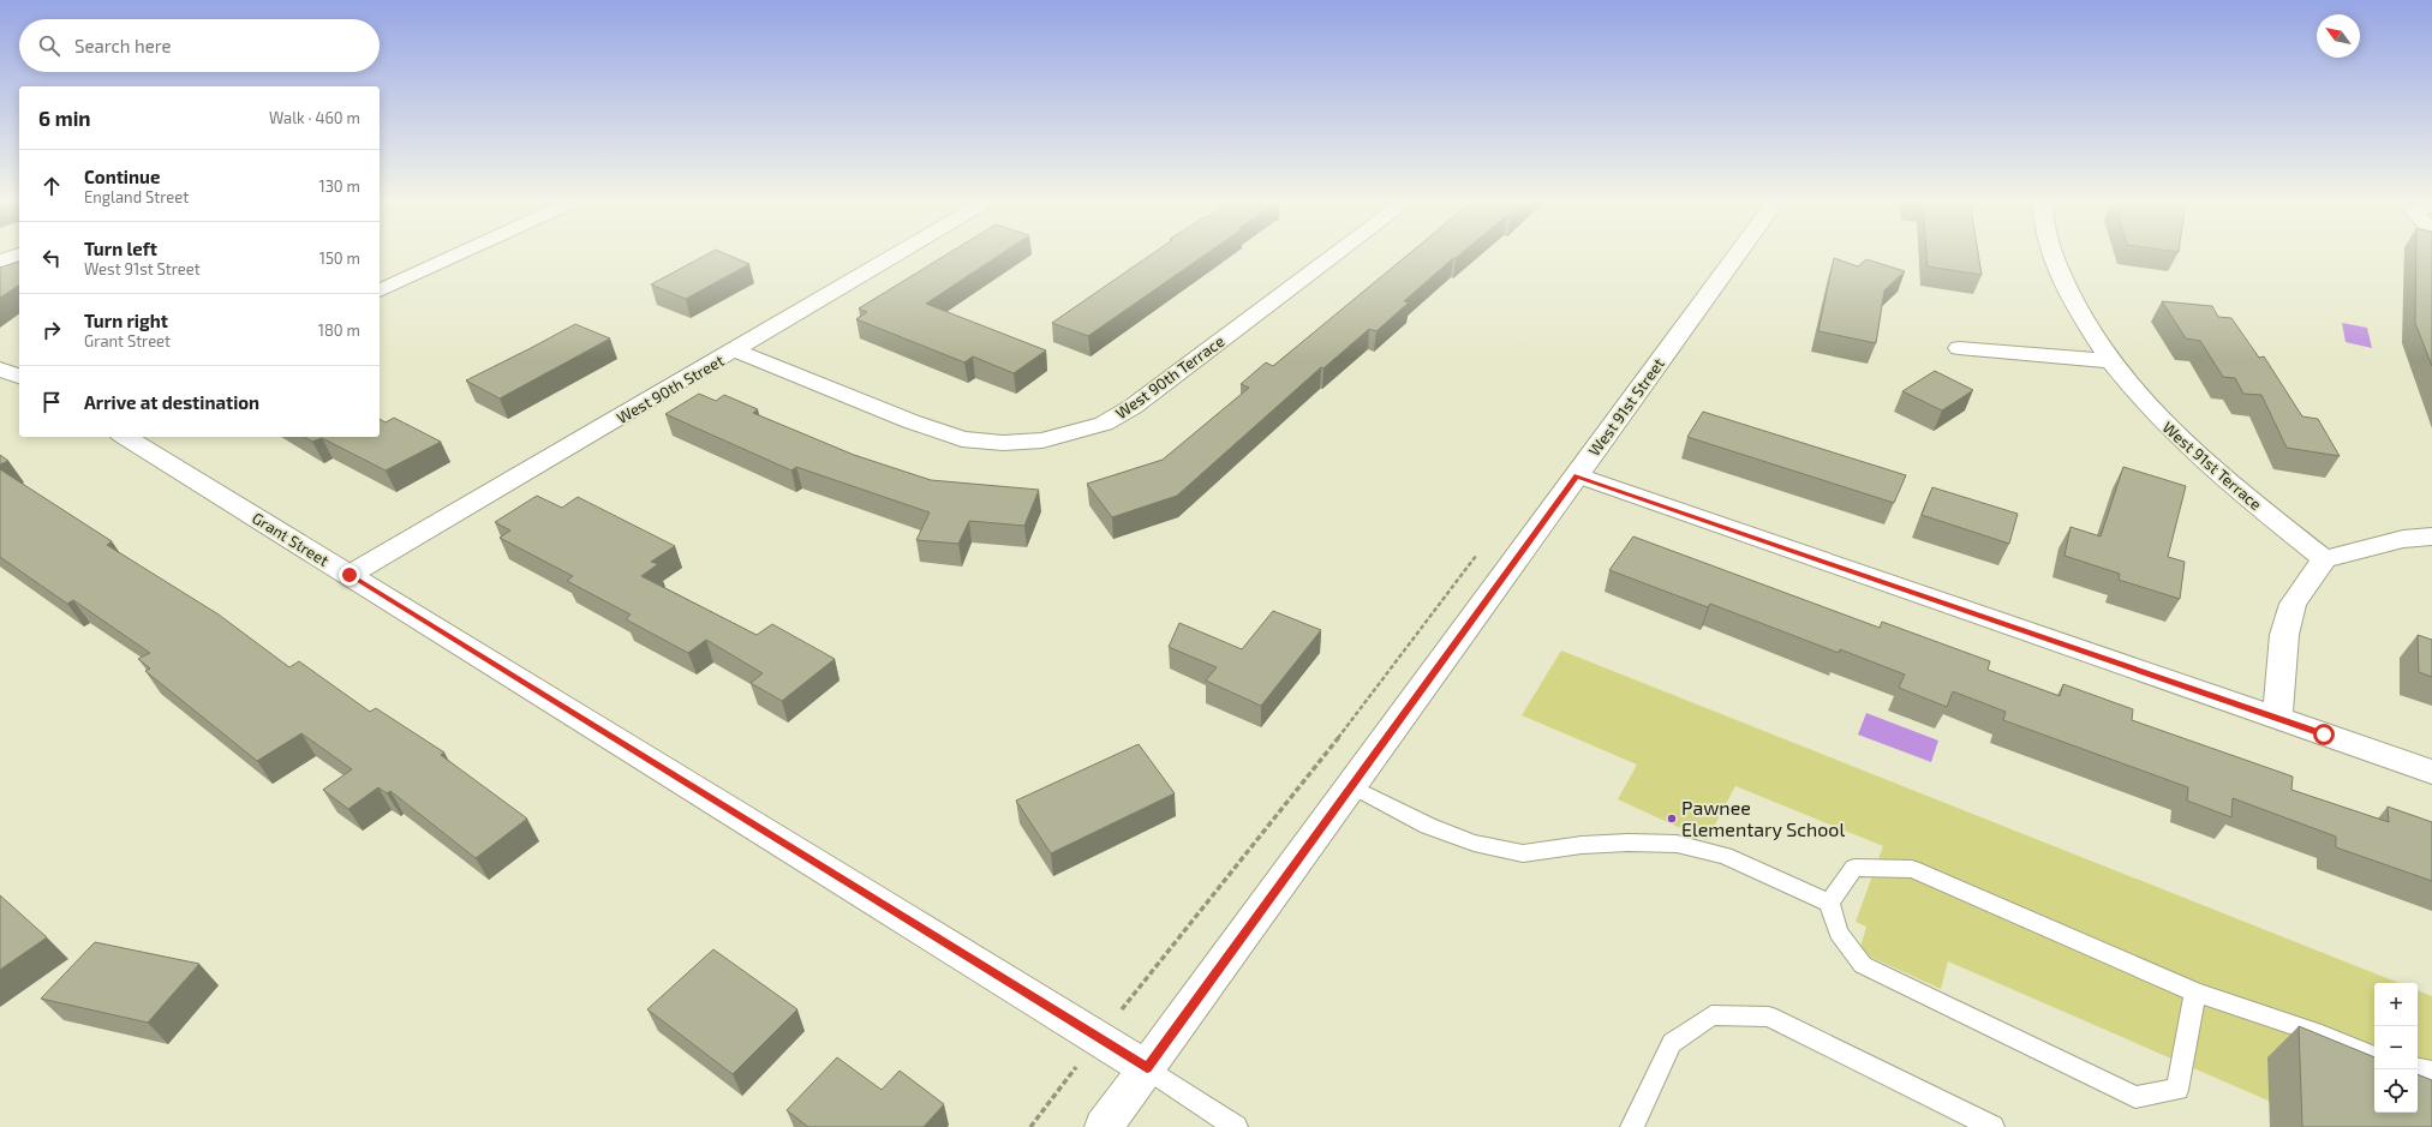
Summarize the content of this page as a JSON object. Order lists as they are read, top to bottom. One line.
{"streets":{"street":["West 90th Terrace","West 90th Street","West 91st Street","West 91st Terrace","Grant Street"]},"crossings":[["West 90th Terrace","West 90th Street"],["West 90th Street","Grant Street"],["West 91st Street","Grant Street"]],"places":["Pawnee Elementary School"],"north":"top left","page":{"search":"Search here","heading":["6 min","Walk · 460 m"],"list":[["Continue","England Street","130 m"],["Turn left","West 91st Street","150 m"],["Turn right","Grant Street","180 m"],"Arrive at destination"],"map_buttons":["+","−"]}}
